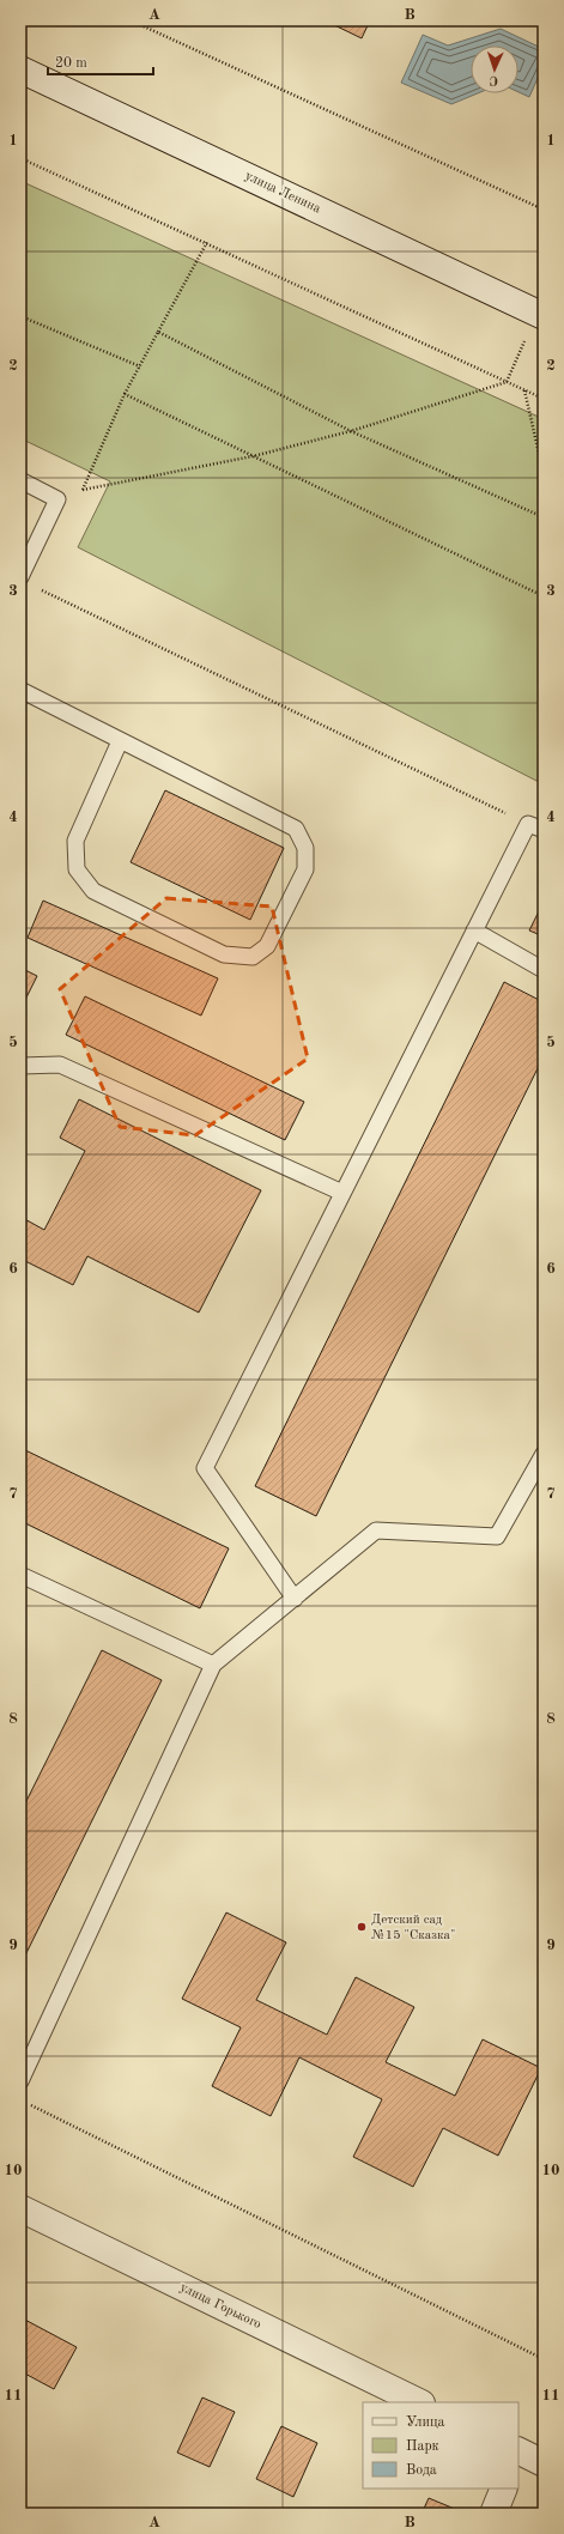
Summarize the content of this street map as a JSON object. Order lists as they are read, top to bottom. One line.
{"streets":{"main road":["улица Ленина","улица Горького"]},"places":["Детский сад №15 \"Сказка\""],"legend":["Улица","Парк","Вода"],"scale_bar":"20 m","north":"bottom","grid":{"columns":["A","B"],"rows":["1","2","3","4","5","6","7","8","9","10","11"]}}
